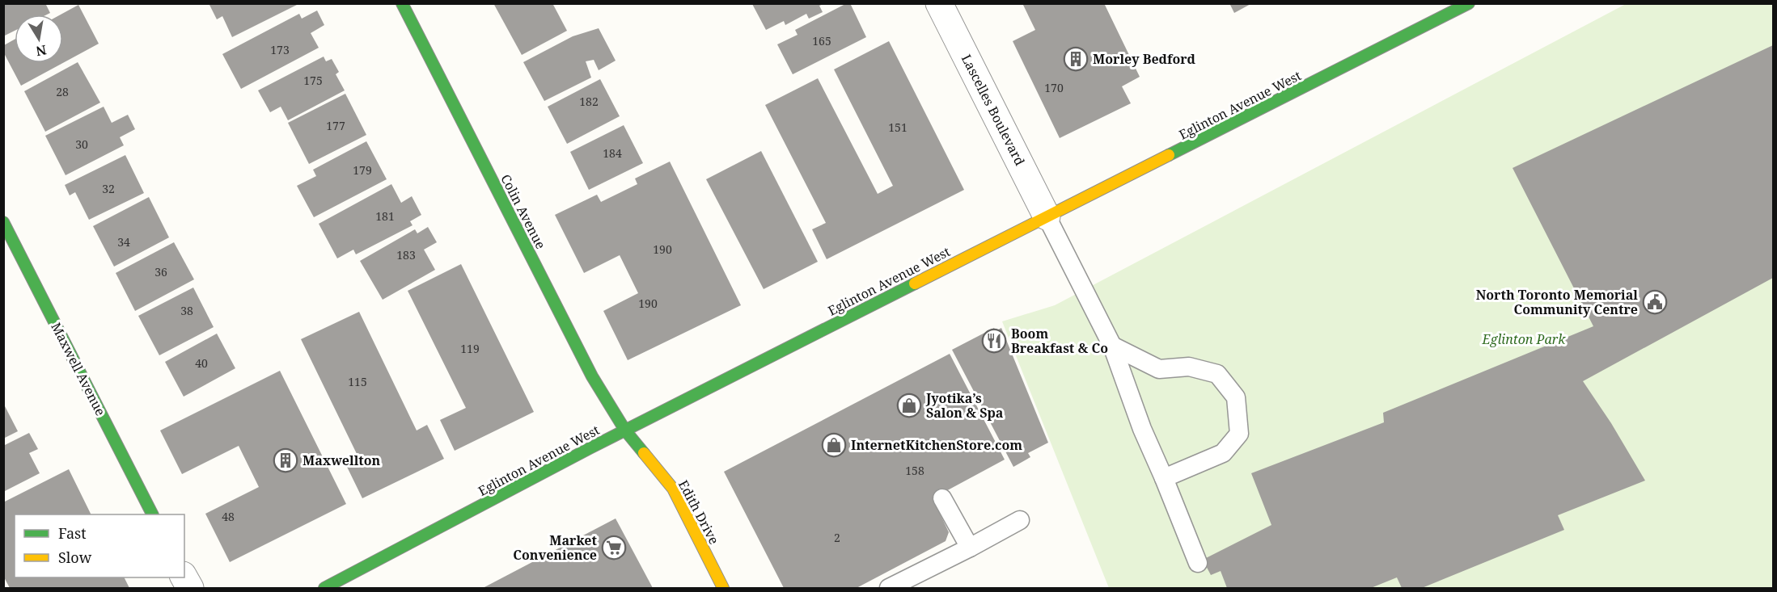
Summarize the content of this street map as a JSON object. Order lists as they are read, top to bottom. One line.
{"streets":{"main road":["Eglinton Avenue West","Colin Avenue","Maxwell Avenue","Edith Drive"],"street":["Lascelles Boulevard"]},"crossings":[["Eglinton Avenue West","Lascelles Boulevard"],["Eglinton Avenue West","Colin Avenue"],["Eglinton Avenue West","Edith Drive"],["Colin Avenue","Edith Drive"]],"parks":["Eglinton Park"],"places":{"building":["Morley Bedford","Maxwellton"],"public building":["North Toronto Memorial Community Centre"],"restaurant":["Boom Breakfast & Co"],"shop":["Jyotika’s Salon & Spa","InternetKitchenStore.com"],"supermarket":["Market Convenience"]},"house_numbers":["165","173","175","170","28","182","177","151","30","184","179","32","181","34","190","183","36","190","38","119","40","115","158","48","2"],"legend":["Fast","Slow"],"north":"bottom"}
